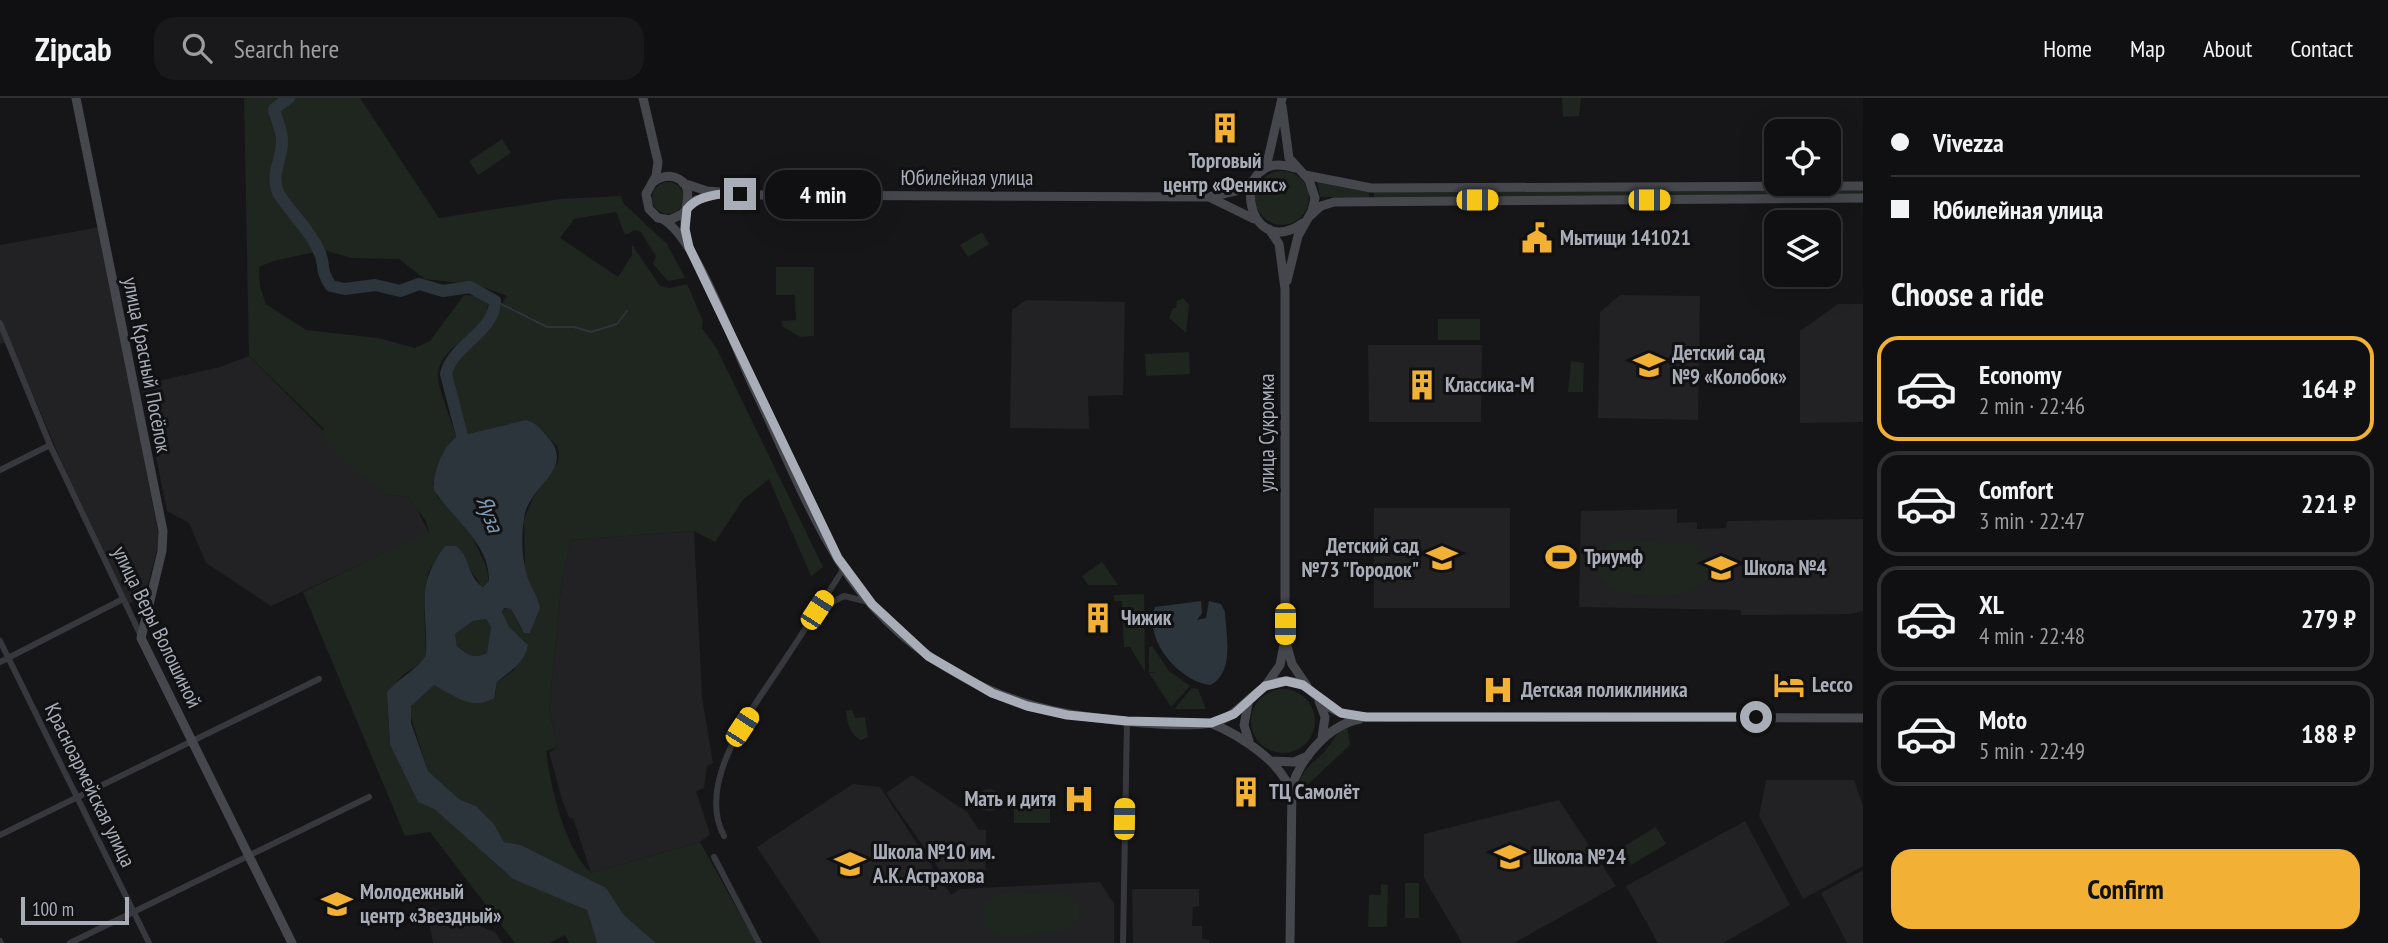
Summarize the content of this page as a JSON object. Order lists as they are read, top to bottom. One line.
{"streets":{"street":["Юбилейная улица","улица Красный Посёлок","улица Сукромка","улица Веры Волошиной","Красноармейская улица"]},"crossings":[["Юбилейная улица","улица Сукромка"],["улица Красный Посёлок","улица Веры Волошиной"]],"water":["Яуза"],"places":{"building":["Торговый центр «Феникс»","Классика-М","Чижик","ТЦ Самолёт"],"public building":["Мытищи 141021"],"school or university":["Детский сад №9 «Колобок»","Детский сад №73 \"Городок\"","Школа №4","Школа №24","Школа №10 им. А.К. Астрахова","Молодежный центр «Звездный»"],"sports":["Триумф"],"hotel":["Lecco"],"hospital":["Детская поликлиника","Мать и дитя"]},"scale_bar":"100 m","page":{"header":"Zipcab","search":"Search here","nav":["Home","Map","About","Contact"],"banner":["Vivezza","Юбилейная улица"],"bubble":"4 min","heading":"Choose a ride","list":[{"name":"Economy","note":"2 min · 22:46","value":"164 ₽"},{"name":"Comfort","note":"3 min · 22:47","value":"221 ₽"},{"name":"XL","note":"4 min · 22:48","value":"279 ₽"},{"name":"Moto","note":"5 min · 22:49","value":"188 ₽"}],"buttons":"Confirm","scale":"100 m"}}
